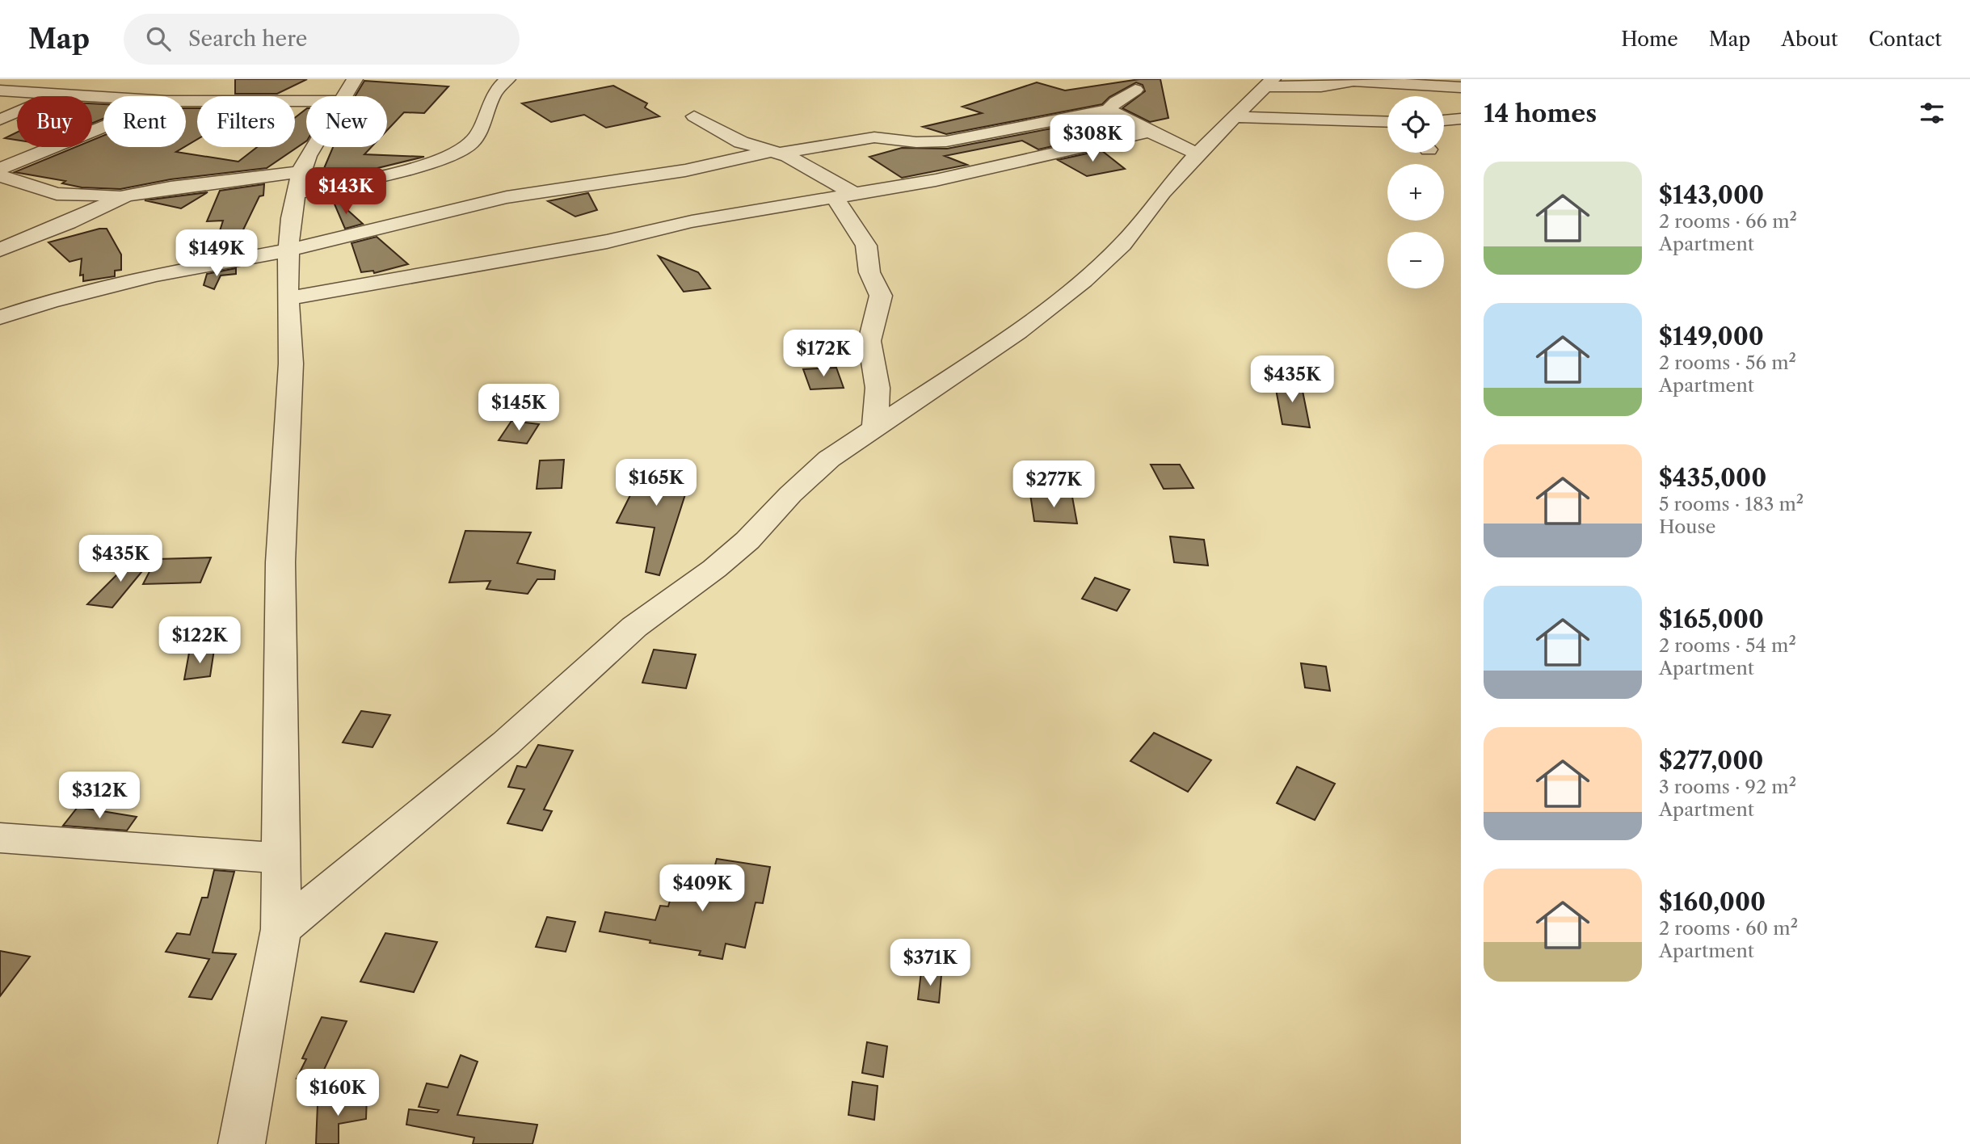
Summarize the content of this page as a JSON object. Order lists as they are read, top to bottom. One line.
{"page":{"header":"Map","search":"Search here","nav":["Home","Map","About","Contact"],"heading":"14 homes","map_buttons":["+","−"],"chip":["Buy","Rent","Filters","New"],"price":["$308K","$143K","$149K","$172K","$435K","$145K","$165K","$277K","$435K","$122K","$312K","$409K","$371K","$160K"],"list":[{"name":"$143,000","note":"2 rooms · 66 m² · Apartment"},{"name":"$149,000","note":"2 rooms · 56 m² · Apartment"},{"name":"$435,000","note":"5 rooms · 183 m² · House"},{"name":"$165,000","note":"2 rooms · 54 m² · Apartment"},{"name":"$277,000","note":"3 rooms · 92 m² · Apartment"},{"name":"$160,000","note":"2 rooms · 60 m² · Apartment"}]}}
